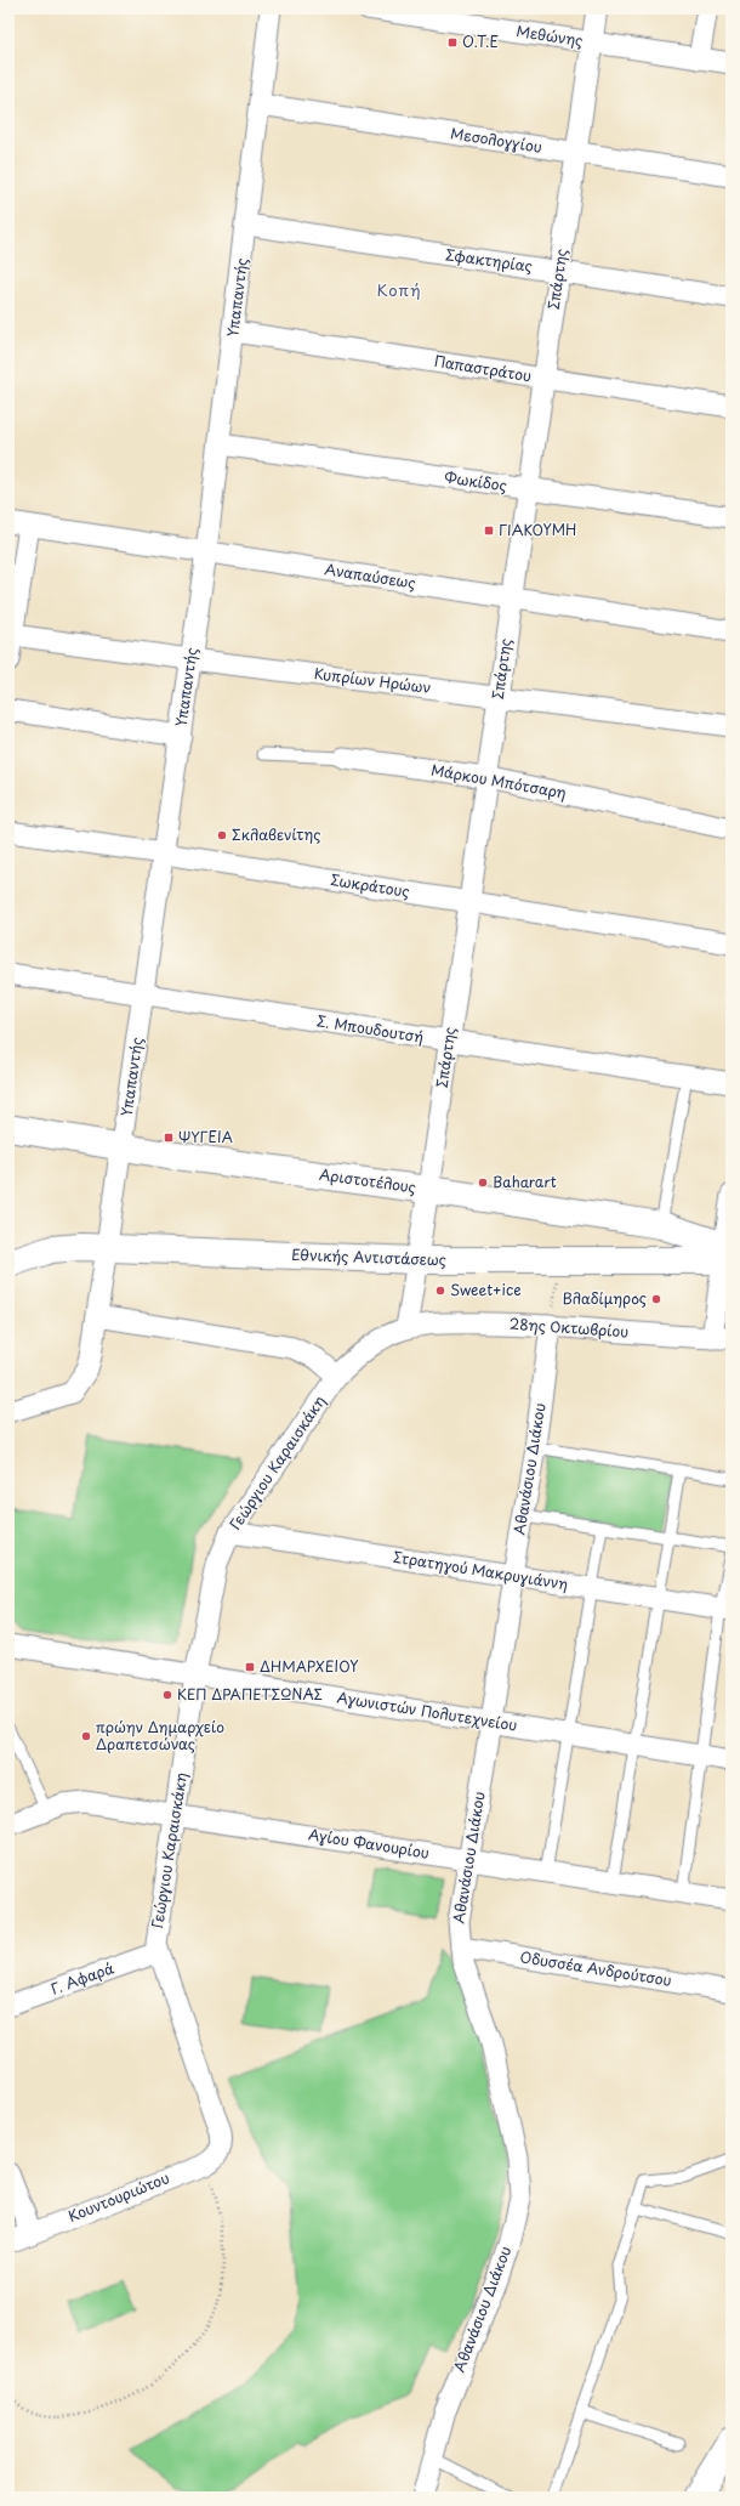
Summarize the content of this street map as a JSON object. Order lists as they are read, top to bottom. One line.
{"streets":{"street":["Μεθώνης","Μεσολογγίου","Σφακτηρίας","Σπάρτης","Υπαπαντής","Παπαστράτου","Φωκίδος","Αναπαύσεως","Κυπρίων Ηρώων","Μάρκου Μπότσαρη","Σωκράτους","Σ. Μπουδουτσή","Αριστοτέλους","Εθνικής Αντιστάσεως","28ης Οκτωβρίου","Γεώργιου Καραισκάκη","Αθανάσιου Διάκου","Στρατηγού Μακρυγιάννη","Αγωνιστών Πολυτεχνείου","Αγίου Φανουρίου","Οδυσσέα Ανδρούτσου","Γ. Αφαρά","Κουντουριώτου"]},"crossings":[["Μεθώνης","Σπάρτης"],["Μεσολογγίου","Σπάρτης"],["Μεσολογγίου","Υπαπαντής"],["Σφακτηρίας","Σπάρτης"],["Σφακτηρίας","Υπαπαντής"],["Σπάρτης","Παπαστράτου"],["Σπάρτης","Φωκίδος"],["Σπάρτης","Αναπαύσεως"],["Σπάρτης","Κυπρίων Ηρώων"],["Σπάρτης","Μάρκου Μπότσαρη"],["Σπάρτης","Σωκράτους"],["Σπάρτης","Σ. Μπουδουτσή"],["Σπάρτης","Αριστοτέλους"],["Σπάρτης","Εθνικής Αντιστάσεως"],["Σπάρτης","28ης Οκτωβρίου"],["Σπάρτης","Γεώργιου Καραισκάκη"],["Υπαπαντής","Παπαστράτου"],["Υπαπαντής","Φωκίδος"],["Υπαπαντής","Αναπαύσεως"],["Υπαπαντής","Κυπρίων Ηρώων"],["Υπαπαντής","Σωκράτους"],["Υπαπαντής","Σ. Μπουδουτσή"],["Υπαπαντής","Αριστοτέλους"],["Υπαπαντής","Εθνικής Αντιστάσεως"],["Αριστοτέλους","Εθνικής Αντιστάσεως"],["28ης Οκτωβρίου","Γεώργιου Καραισκάκη"],["28ης Οκτωβρίου","Αθανάσιου Διάκου"],["Γεώργιου Καραισκάκη","Στρατηγού Μακρυγιάννη"],["Γεώργιου Καραισκάκη","Αγωνιστών Πολυτεχνείου"],["Γεώργιου Καραισκάκη","Αγίου Φανουρίου"],["Γεώργιου Καραισκάκη","Γ. Αφαρά"],["Γεώργιου Καραισκάκη","Κουντουριώτου"],["Αθανάσιου Διάκου","Στρατηγού Μακρυγιάννη"],["Αθανάσιου Διάκου","Αγωνιστών Πολυτεχνείου"],["Αθανάσιου Διάκου","Αγίου Φανουρίου"],["Αθανάσιου Διάκου","Οδυσσέα Ανδρούτσου"]],"districts":["Κοπή"],"places":{"transit":["Ο.Τ.Ε","ΓΙΑΚΟΥΜΗ","ΨΥΓΕΙΑ","ΔΗΜΑΡΧΕΙΟΥ"],"other":["Σκλαβενίτης","Baharart","Sweet+ice","Βλαδίμηρος","ΚΕΠ ΔΡΑΠΕΤΣΩΝΑΣ","πρώην Δημαρχείο Δραπετσώνας"]}}
